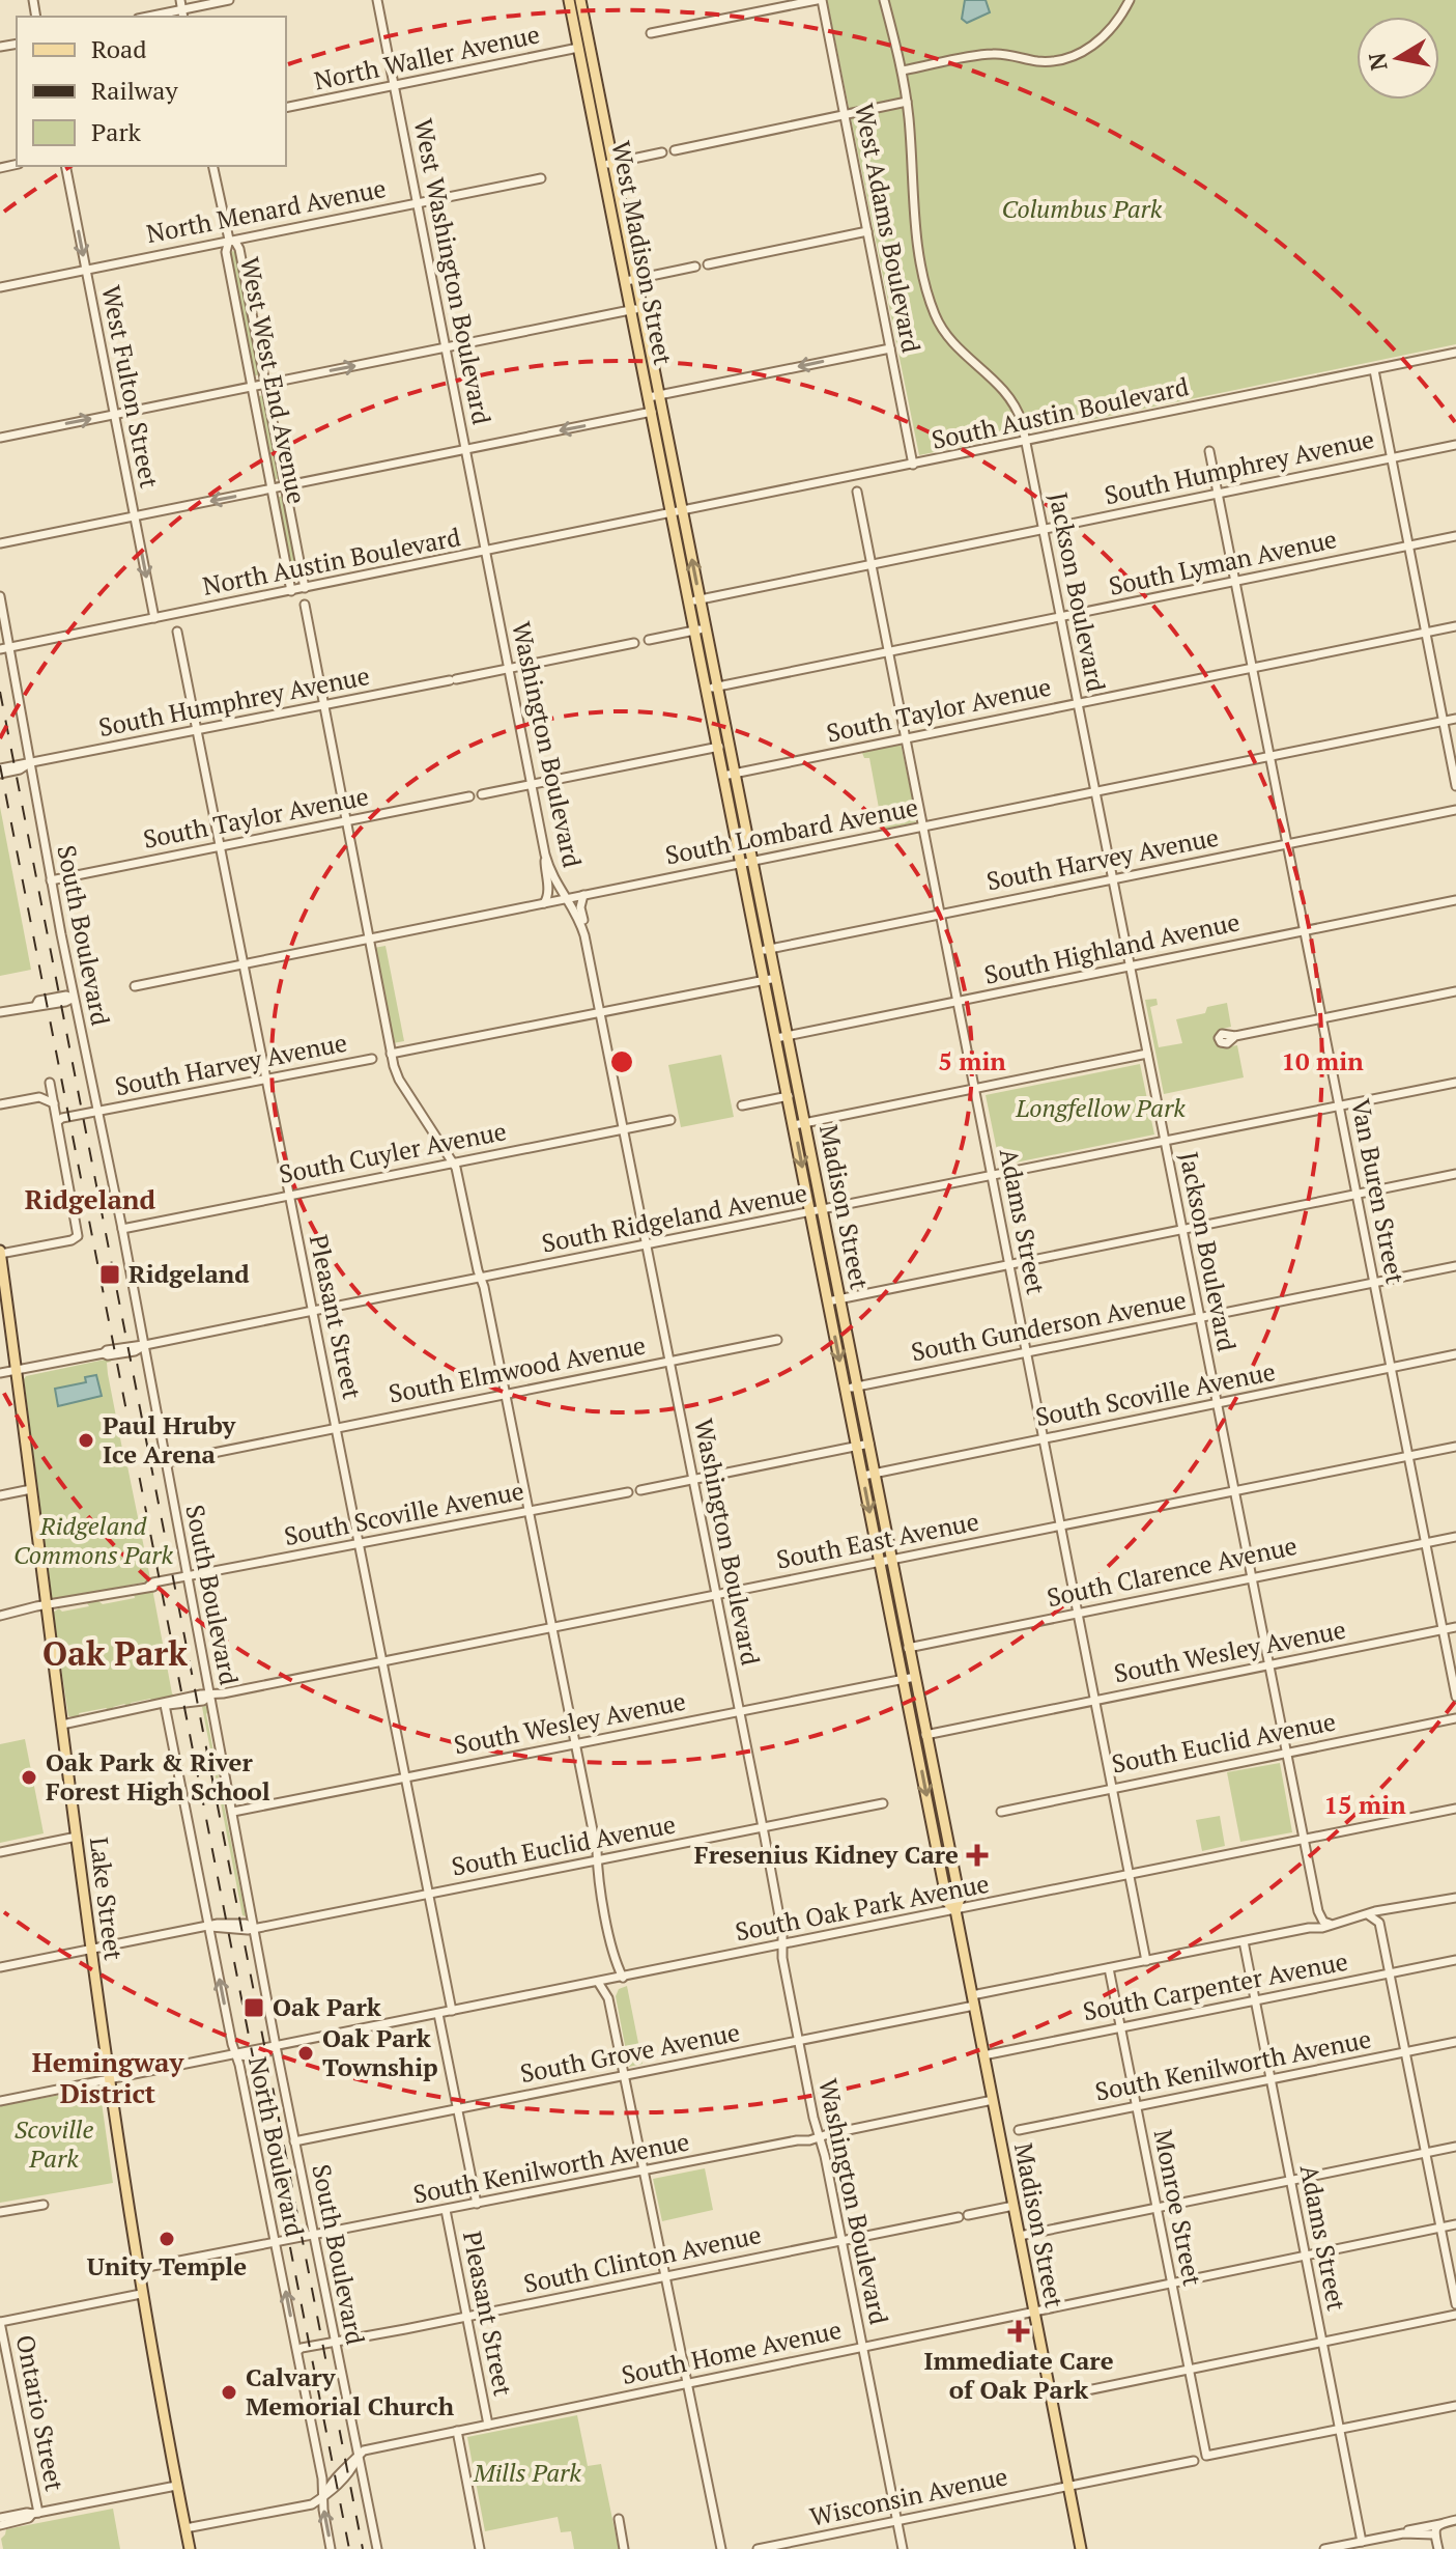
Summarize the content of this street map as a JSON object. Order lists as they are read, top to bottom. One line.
{"streets":{"main road":["West Madison Street","Madison Street","Lake Street"],"street":["North Waller Avenue","North Menard Avenue","West Adams Boulevard","West Washington Boulevard","West West End Avenue","West Fulton Street","South Austin Boulevard","South Humphrey Avenue","North Austin Boulevard","South Lyman Avenue","Jackson Boulevard","South Taylor Avenue","Washington Boulevard","South Lombard Avenue","South Harvey Avenue","South Boulevard","South Highland Avenue","South Cuyler Avenue","Van Buren Street","South Ridgeland Avenue","Adams Street","Pleasant Street","South Gunderson Avenue","South Elmwood Avenue","South Scoville Avenue","South East Avenue","South Clarence Avenue","South Wesley Avenue","South Euclid Avenue","South Oak Park Avenue","South Carpenter Avenue","South Grove Avenue","South Kenilworth Avenue","North Boulevard","Monroe Street","South Clinton Avenue","South Home Avenue","Ontario Street","Wisconsin Avenue"]},"crossings":[["North Waller Avenue","West Madison Street"],["North Waller Avenue","West Washington Boulevard"],["North Menard Avenue","West Washington Boulevard"],["North Menard Avenue","West West End Avenue"],["North Menard Avenue","West Fulton Street"],["West Adams Boulevard","South Austin Boulevard"],["West Madison Street","South Austin Boulevard"],["West Madison Street","North Austin Boulevard"],["West Madison Street","Madison Street"],["West Washington Boulevard","North Austin Boulevard"],["West Washington Boulevard","Washington Boulevard"],["West West End Avenue","North Austin Boulevard"],["West Fulton Street","North Austin Boulevard"],["South Austin Boulevard","North Austin Boulevard"],["South Austin Boulevard","Jackson Boulevard"],["South Austin Boulevard","Madison Street"],["South Humphrey Avenue","Jackson Boulevard"],["South Humphrey Avenue","Washington Boulevard"],["South Humphrey Avenue","South Boulevard"],["South Humphrey Avenue","Van Buren Street"],["South Humphrey Avenue","Madison Street"],["South Humphrey Avenue","Adams Street"],["South Humphrey Avenue","Pleasant Street"],["North Austin Boulevard","Washington Boulevard"],["North Austin Boulevard","South Boulevard"],["North Austin Boulevard","Madison Street"],["South Lyman Avenue","Jackson Boulevard"],["South Lyman Avenue","Van Buren Street"],["South Lyman Avenue","Madison Street"],["South Lyman Avenue","Adams Street"],["Jackson Boulevard","South Taylor Avenue"],["Jackson Boulevard","South Lombard Avenue"],["Jackson Boulevard","South Harvey Avenue"],["Jackson Boulevard","South Highland Avenue"],["Jackson Boulevard","South Ridgeland Avenue"],["Jackson Boulevard","South Gunderson Avenue"],["Jackson Boulevard","South Scoville Avenue"],["Jackson Boulevard","South East Avenue"],["Jackson Boulevard","South Clarence Avenue"],["Jackson Boulevard","South Wesley Avenue"],["Jackson Boulevard","South Euclid Avenue"],["Jackson Boulevard","South Oak Park Avenue"],["Jackson Boulevard","South Grove Avenue"],["South Taylor Avenue","South Boulevard"],["South Taylor Avenue","Van Buren Street"],["South Taylor Avenue","Madison Street"],["South Taylor Avenue","Adams Street"],["South Taylor Avenue","Pleasant Street"],["Washington Boulevard","South Lombard Avenue"],["Washington Boulevard","South Cuyler Avenue"],["Washington Boulevard","South Ridgeland Avenue"],["Washington Boulevard","South Elmwood Avenue"],["Washington Boulevard","South East Avenue"],["Washington Boulevard","South Wesley Avenue"],["Washington Boulevard","South Euclid Avenue"],["Washington Boulevard","South Oak Park Avenue"],["Washington Boulevard","South Grove Avenue"],["Washington Boulevard","South Kenilworth Avenue"],["Washington Boulevard","South Clinton Avenue"],["Washington Boulevard","South Home Avenue"],["Washington Boulevard","Wisconsin Avenue"],["South Lombard Avenue","Van Buren Street"],["South Lombard Avenue","Madison Street"],["South Lombard Avenue","Adams Street"],["South Lombard Avenue","Pleasant Street"],["South Harvey Avenue","South Boulevard"],["South Harvey Avenue","Van Buren Street"],["South Harvey Avenue","Madison Street"],["South Harvey Avenue","Adams Street"],["South Harvey Avenue","Pleasant Street"],["South Boulevard","South Cuyler Avenue"],["South Boulevard","South Ridgeland Avenue"],["South Boulevard","South Elmwood Avenue"],["South Boulevard","South Scoville Avenue"],["South Boulevard","South East Avenue"],["South Boulevard","South Wesley Avenue"],["South Boulevard","South Euclid Avenue"],["South Boulevard","South Oak Park Avenue"],["South Boulevard","South Grove Avenue"],["South Boulevard","South Kenilworth Avenue"],["South Boulevard","South Clinton Avenue"],["South Boulevard","South Home Avenue"],["South Highland Avenue","Van Buren Street"],["South Highland Avenue","Madison Street"],["South Highland Avenue","Adams Street"],["South Cuyler Avenue","Pleasant Street"],["Van Buren Street","South Ridgeland Avenue"],["Van Buren Street","South Gunderson Avenue"],["Van Buren Street","South Scoville Avenue"],["Van Buren Street","South East Avenue"],["Van Buren Street","South Clarence Avenue"],["Van Buren Street","South Wesley Avenue"],["Madison Street","South Ridgeland Avenue"],["Madison Street","South Gunderson Avenue"],["Madison Street","South Scoville Avenue"],["Madison Street","South East Avenue"],["Madison Street","South Clarence Avenue"],["Madison Street","South Wesley Avenue"],["Madison Street","South Oak Park Avenue"],["Madison Street","South Carpenter Avenue"],["Madison Street","South Grove Avenue"],["Madison Street","South Kenilworth Avenue"],["Madison Street","South Clinton Avenue"],["Madison Street","South Home Avenue"],["Madison Street","Wisconsin Avenue"],["South Ridgeland Avenue","Adams Street"],["South Ridgeland Avenue","Pleasant Street"],["South Ridgeland Avenue","Lake Street"],["Adams Street","South Gunderson Avenue"],["Adams Street","South Scoville Avenue"],["Adams Street","South East Avenue"],["Adams Street","South Clarence Avenue"],["Adams Street","South Wesley Avenue"],["Adams Street","South Euclid Avenue"],["Adams Street","South Oak Park Avenue"],["Adams Street","South Carpenter Avenue"],["Adams Street","South Grove Avenue"],["Adams Street","South Kenilworth Avenue"],["Adams Street","Monroe Street"],["Adams Street","South Home Avenue"],["Pleasant Street","South Elmwood Avenue"],["Pleasant Street","South Scoville Avenue"],["Pleasant Street","South East Avenue"],["Pleasant Street","South Wesley Avenue"],["Pleasant Street","South Euclid Avenue"],["Pleasant Street","South Oak Park Avenue"],["Pleasant Street","South Grove Avenue"],["Pleasant Street","South Kenilworth Avenue"],["Pleasant Street","South Clinton Avenue"],["Pleasant Street","South Home Avenue"],["South Scoville Avenue","Lake Street"],["South East Avenue","Lake Street"],["South East Avenue","North Boulevard"],["South Euclid Avenue","Lake Street"],["South Euclid Avenue","North Boulevard"],["Lake Street","South Oak Park Avenue"],["Lake Street","South Kenilworth Avenue"],["South Oak Park Avenue","North Boulevard"],["South Carpenter Avenue","Monroe Street"],["South Grove Avenue","Monroe Street"],["South Kenilworth Avenue","North Boulevard"],["South Kenilworth Avenue","Monroe Street"],["North Boulevard","South Clinton Avenue"],["North Boulevard","South Home Avenue"],["Monroe Street","South Home Avenue"]],"one_way":["West Fulton Street"],"districts":["Ridgeland","Oak Park","Hemingway District"],"parks":["Columbus Park","Longfellow Park","Ridgeland Commons Park","Scoville Park","Mills Park"],"places":{"transit":["Ridgeland","Oak Park"],"other":["Paul Hruby Ice Arena","Oak Park & River Forest High School","Oak Park Township","Unity Temple","Calvary Memorial Church"],"health":["Fresenius Kidney Care","Immediate Care of Oak Park"]},"legend":["Road","Railway","Park"],"north":"left","rings":["5 min","10 min","15 min"]}
